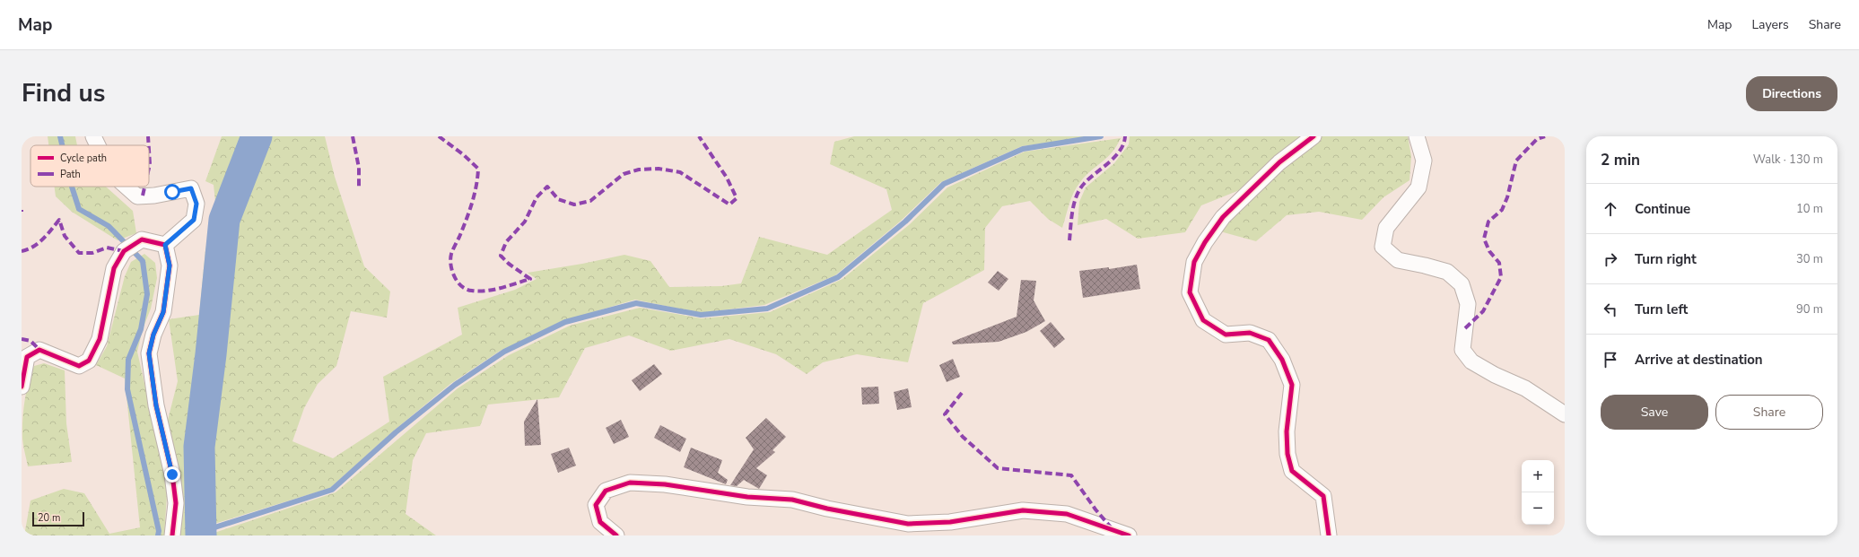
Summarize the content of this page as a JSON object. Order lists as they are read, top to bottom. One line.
{"legend":["Cycle path","Path"],"scale_bar":"20 m","page":{"header":"Map","nav":["Map","Layers","Share"],"title":"Find us","buttons":["Directions",["Save","Share"]],"heading":["2 min","Walk · 130 m"],"list":[["Continue","10 m"],["Turn right","30 m"],["Turn left","90 m"],"Arrive at destination"],"map_buttons":["+","−"],"scale":"20 m"}}
